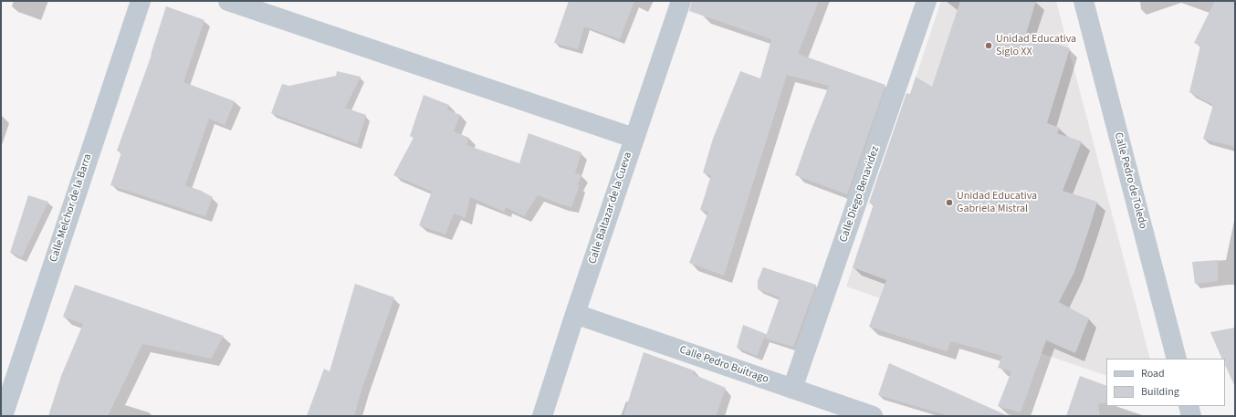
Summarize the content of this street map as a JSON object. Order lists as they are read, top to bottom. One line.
{"streets":{"street":["Calle Pedro de Toledo","Calle Diego Benavidez","Calle Melchor de la Barra","Calle Baltazar de la Cueva","Calle Pedro Buitrago"]},"crossings":[["Calle Diego Benavidez","Calle Pedro Buitrago"],["Calle Baltazar de la Cueva","Calle Pedro Buitrago"]],"places":["Unidad Educativa Siglo XX","Unidad Educativa Gabriela Mistral"],"legend":["Road","Building"]}
